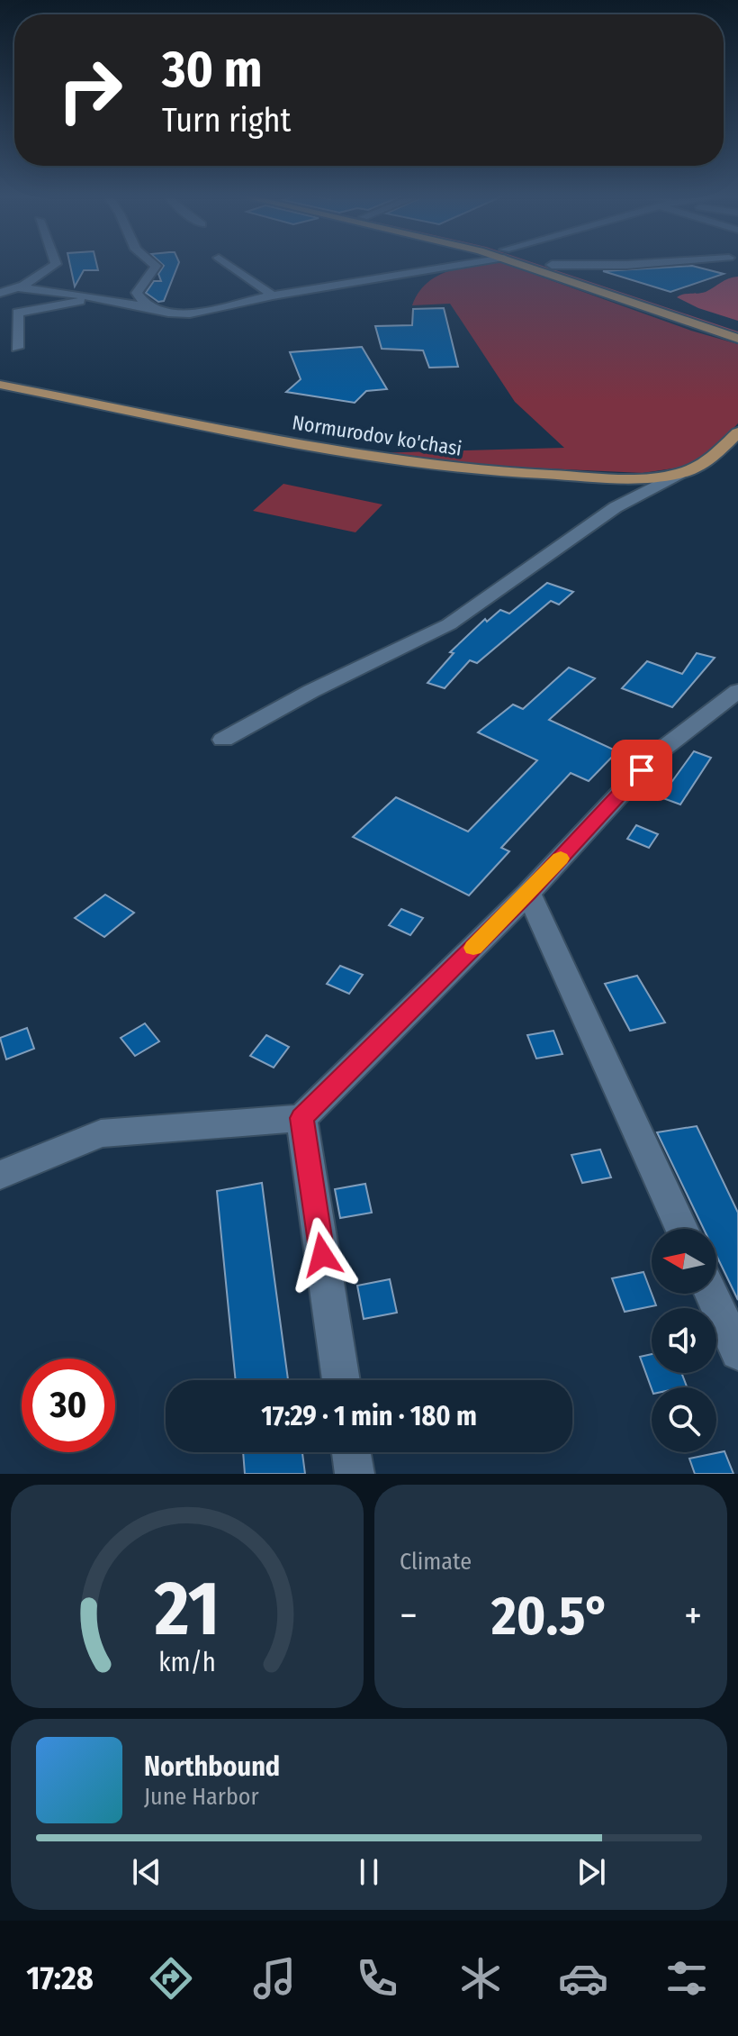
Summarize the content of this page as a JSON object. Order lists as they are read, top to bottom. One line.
{"streets":{"main road":["Normurodov ko'chasi"]},"north":"left","page":{"turn":["30 m","Turn right"],"limit":"30","trip":"17:29 · 1 min · 180 m","tile":"Climate","heat":["−","20.5°","+"],"song":["Northbound","June Harbor"],"tabs":"17:28","gauge":["21","km/h"]}}
